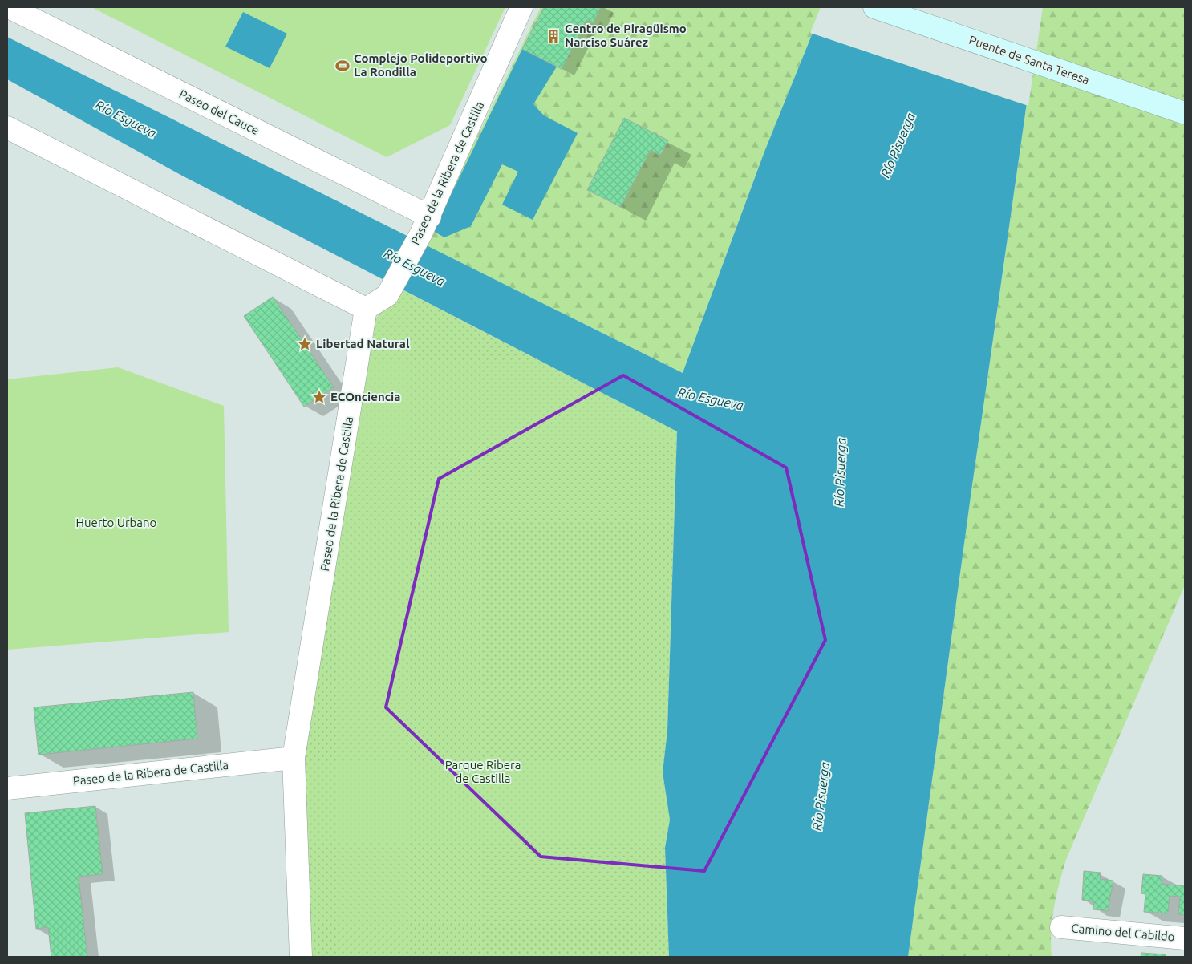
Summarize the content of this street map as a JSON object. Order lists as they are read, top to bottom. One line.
{"streets":{"main road":["Puente de Santa Teresa"],"street":["Paseo del Cauce","Paseo de la Ribera de Castilla","Camino del Cabildo"]},"crossings":[["Paseo del Cauce","Paseo de la Ribera de Castilla"]],"water":["Río Esgueva","Río Pisuerga"],"parks":["Huerto Urbano","Parque Ribera de Castilla"],"places":{"building":["Centro de Piragüismo Narciso Suárez"],"sports":["Complejo Polideportivo La Rondilla"],"place":["Libertad Natural","ECOnciencia"]}}
